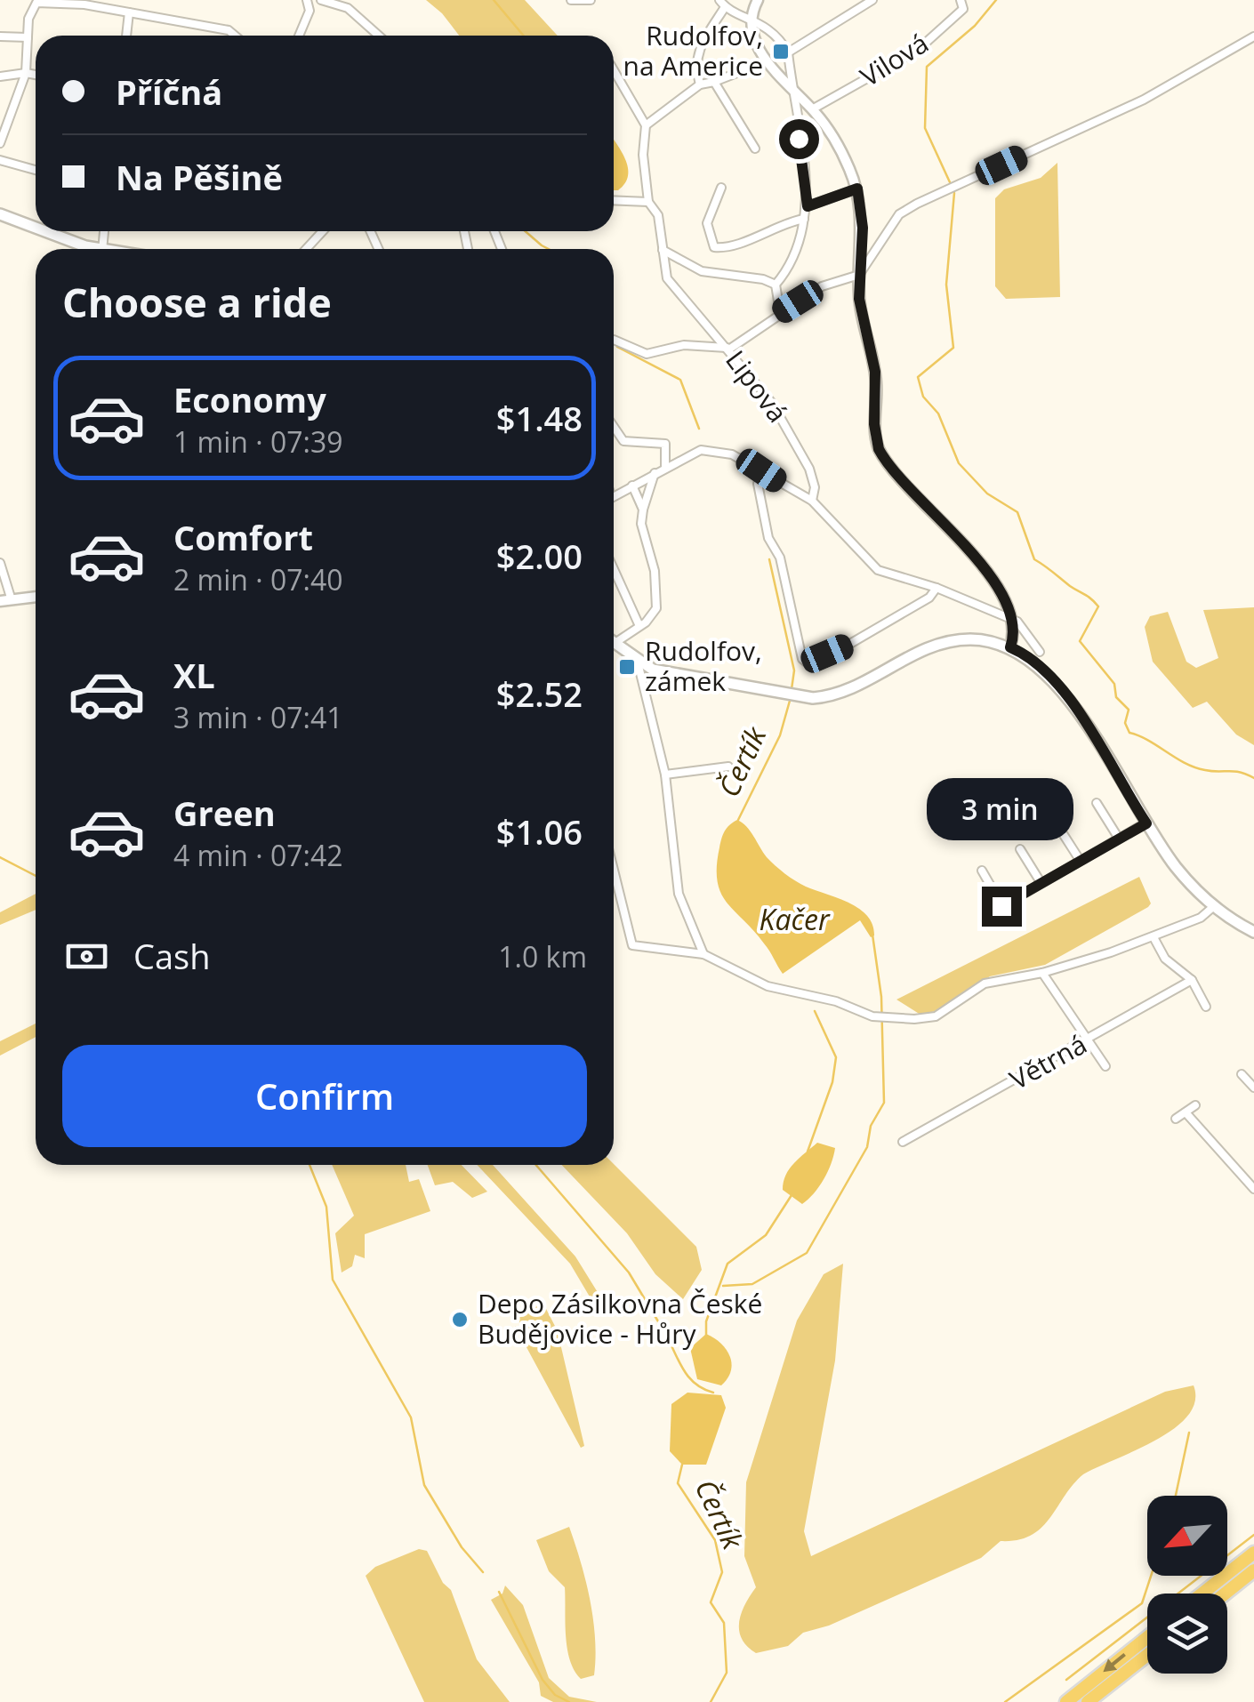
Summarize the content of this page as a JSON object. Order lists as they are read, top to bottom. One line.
{"streets":{"street":["Vilová","Lipová","Větrná"]},"water":["Čertík","Kačer"],"places":{"transit":["Rudolfov, na Americe","Rudolfov, zámek"],"other":["Depo Zásilkovna České Budějovice - Hůry"]},"north":"bottom left","page":{"banner":["Příčná","Na Pěšině"],"heading":"Choose a ride","list":[{"name":"Economy","note":"1 min · 07:39","value":"$1.48"},{"name":"Comfort","note":"2 min · 07:40","value":"$2.00"},{"name":"XL","note":"3 min · 07:41","value":"$2.52"},{"name":"Green","note":"4 min · 07:42","value":"$1.06"}],"bubble":"3 min","pay":["Cash","1.0 km"],"buttons":"Confirm"}}
